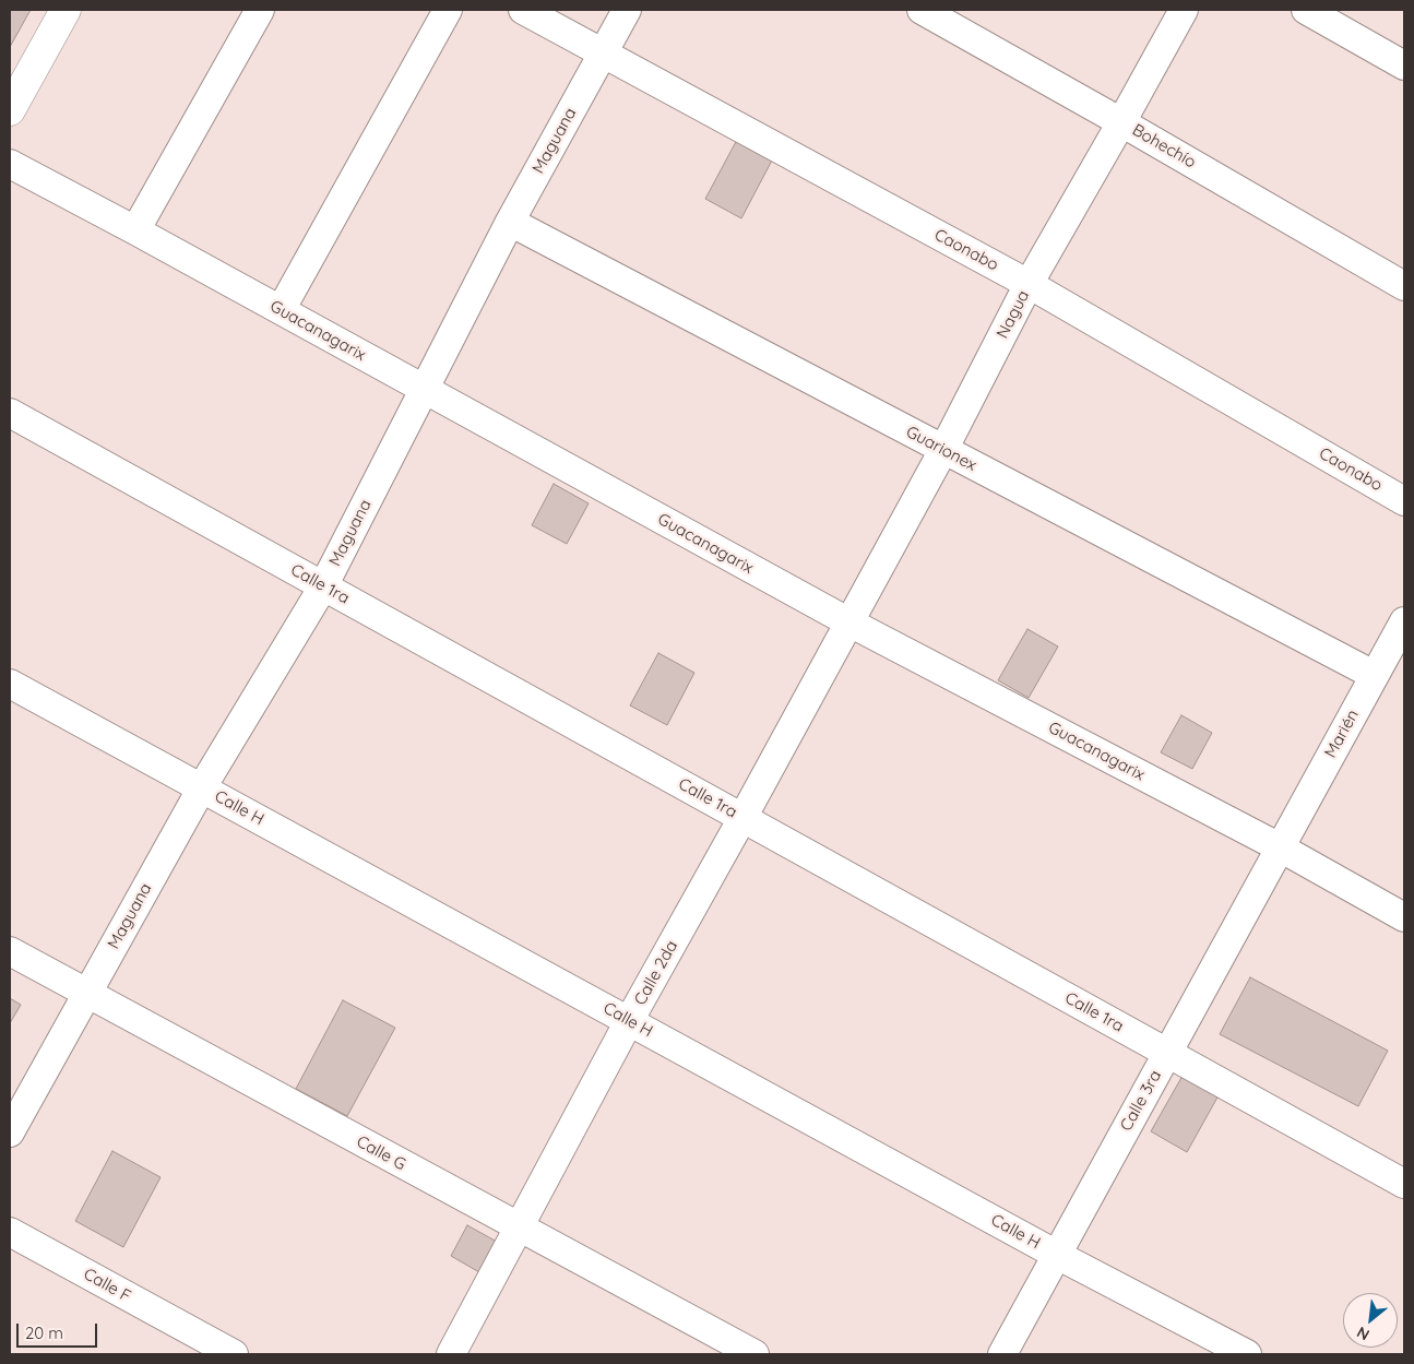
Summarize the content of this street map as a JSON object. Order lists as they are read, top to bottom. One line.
{"streets":{"street":["Maguana","Bohechío","Caonabo","Nagua","Guacanagarix","Guarionex","Calle 1ra","Marién","Calle H","Calle 2da","Calle 3ra","Calle G","Calle F"]},"crossings":[["Maguana","Caonabo"],["Maguana","Guacanagarix"],["Maguana","Guarionex"],["Maguana","Calle 1ra"],["Maguana","Calle H"],["Maguana","Calle G"],["Bohechío","Nagua"],["Caonabo","Nagua"],["Nagua","Guacanagarix"],["Nagua","Guarionex"],["Nagua","Calle 2da"],["Guacanagarix","Marién"],["Guacanagarix","Calle 2da"],["Guacanagarix","Calle 3ra"],["Guarionex","Marién"],["Calle 1ra","Calle 2da"],["Calle 1ra","Calle 3ra"],["Marién","Calle 3ra"],["Calle H","Calle 2da"],["Calle H","Calle 3ra"],["Calle 2da","Calle G"]],"scale_bar":"20 m","north":"bottom left"}
